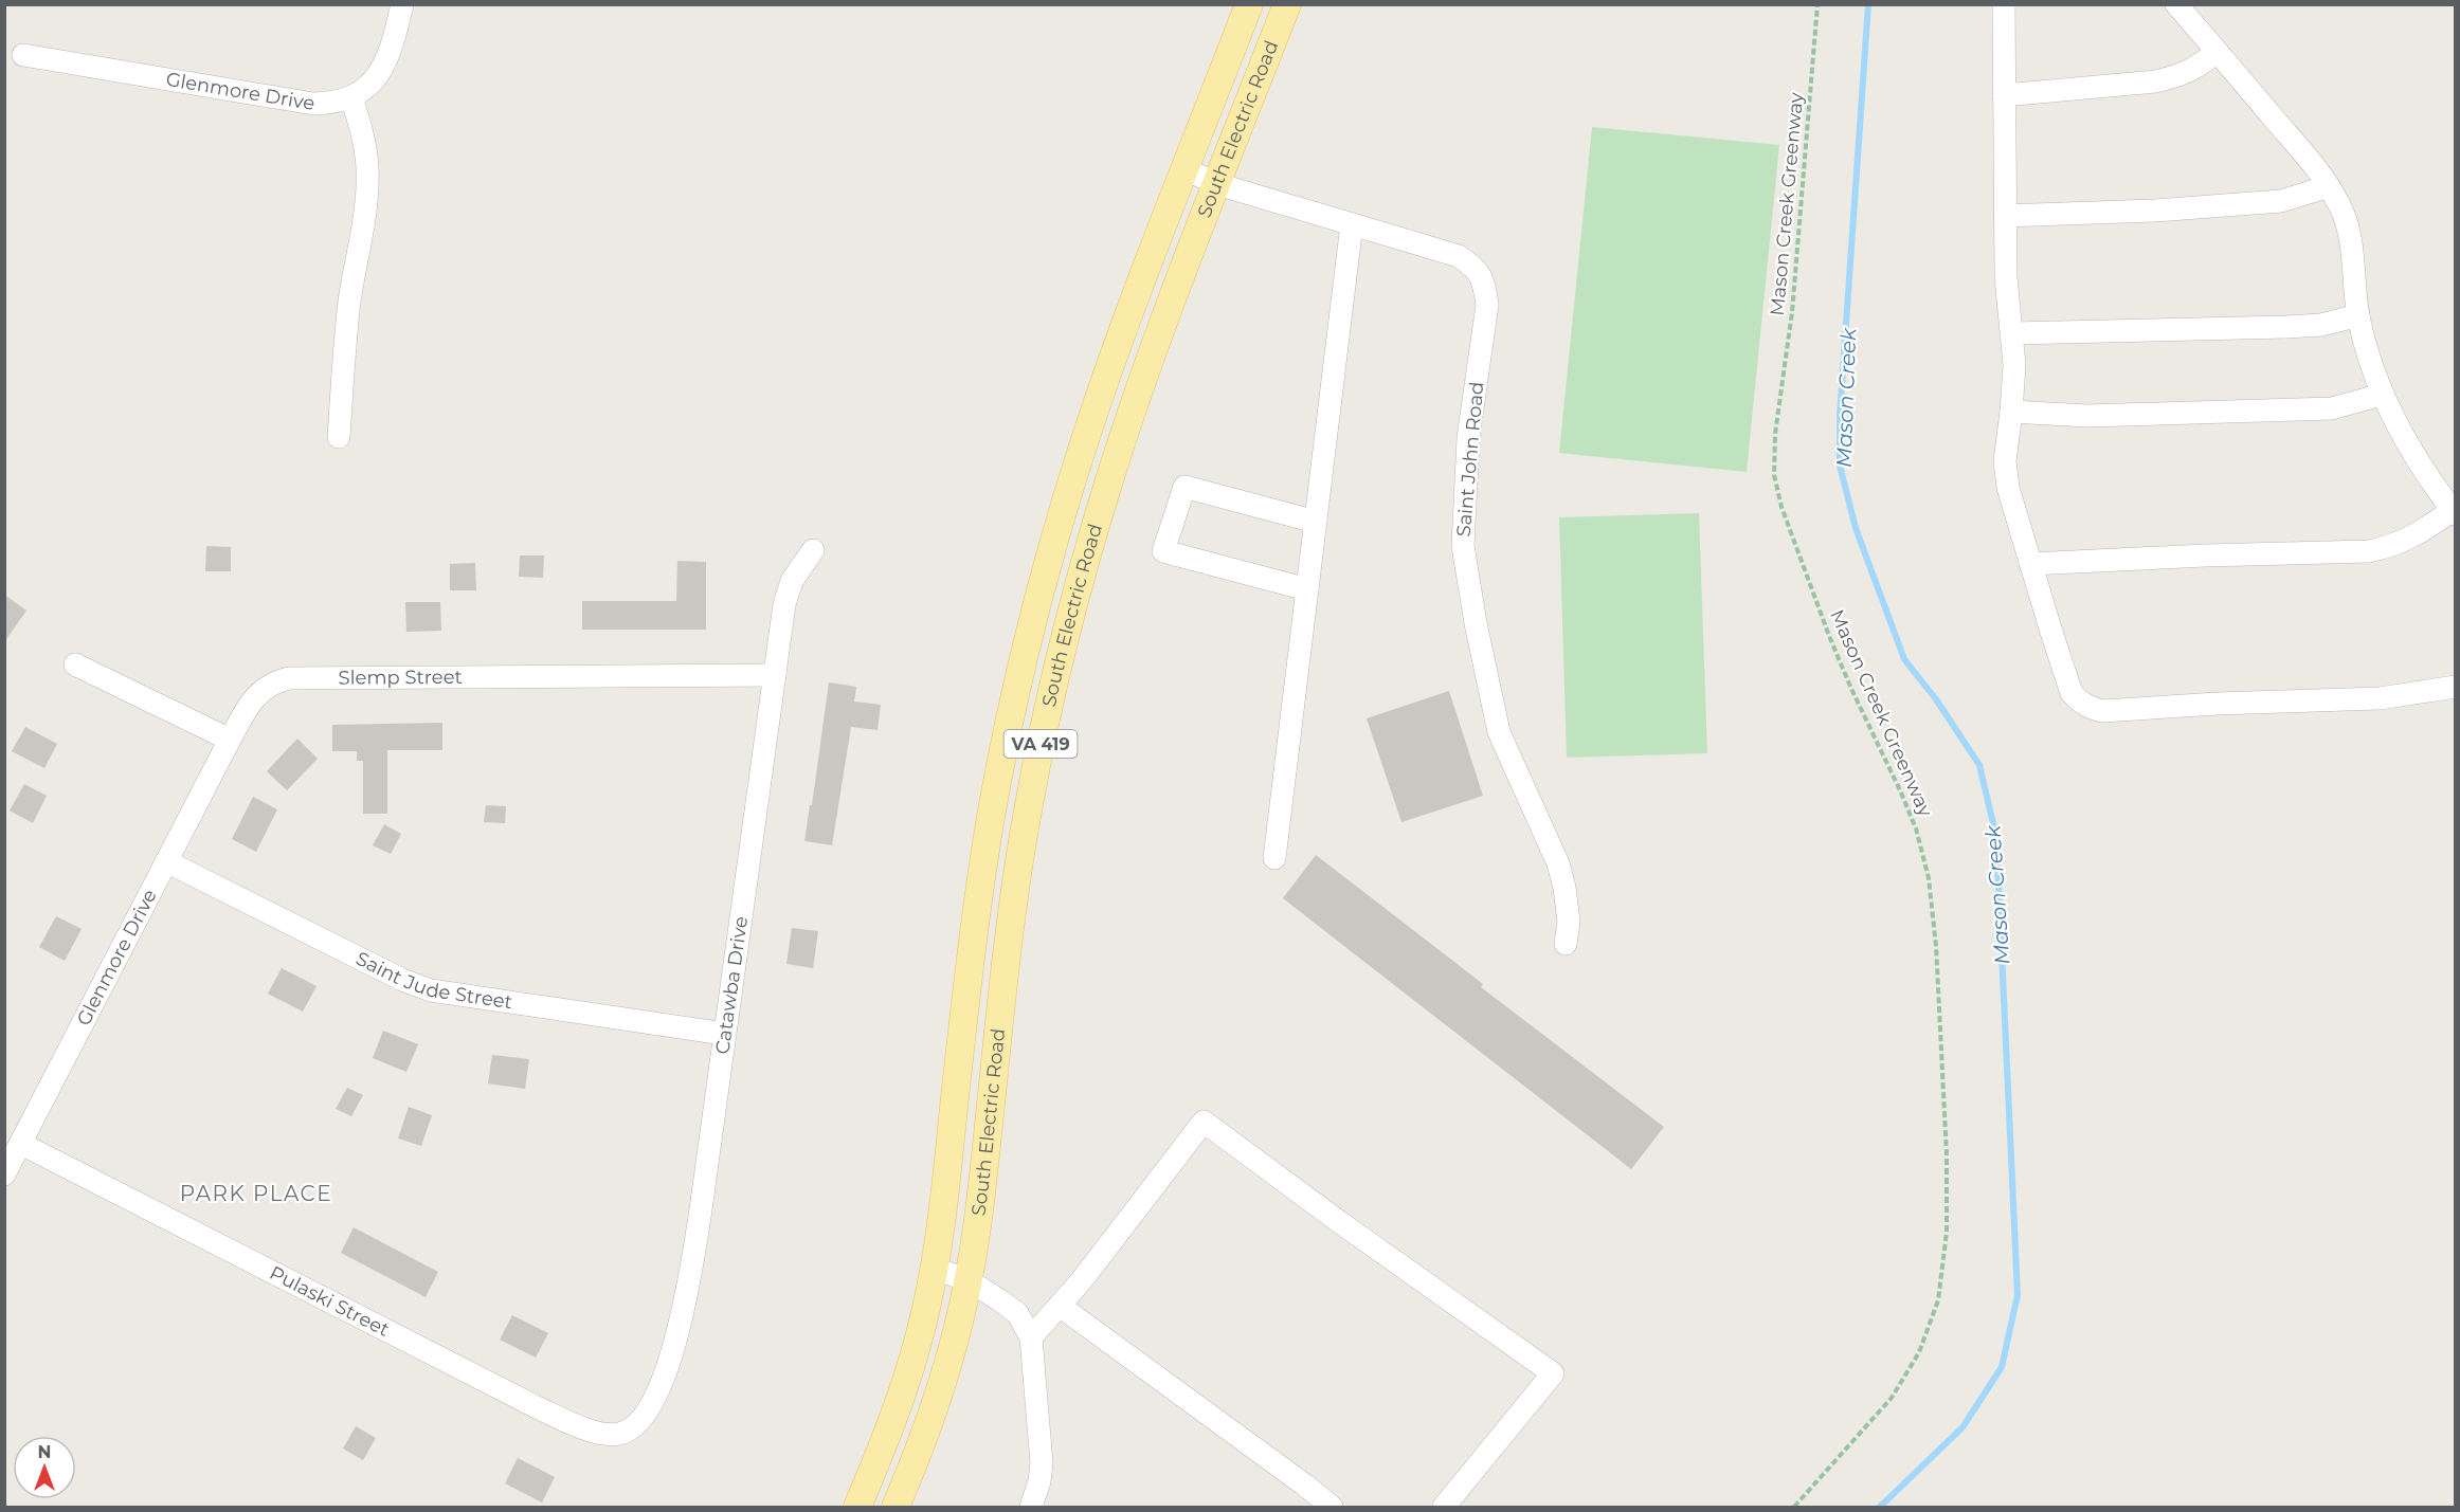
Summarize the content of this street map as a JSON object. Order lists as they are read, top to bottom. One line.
{"streets":{"main road":["South Electric Road","VA 419"],"street":["Glenmore Drive","Saint John Road","Slemp Street","Saint Jude Street","Catawba Drive","Pulaski Street"],"path":["Mason Creek Greenway"]},"crossings":[["Glenmore Drive","Slemp Street"],["Glenmore Drive","Saint Jude Street"],["Glenmore Drive","Pulaski Street"],["South Electric Road","Saint John Road"],["Slemp Street","Catawba Drive"],["Saint Jude Street","Catawba Drive"],["Catawba Drive","Pulaski Street"]],"districts":["PARK PLACE"],"water":["Mason Creek"],"north":"top"}
